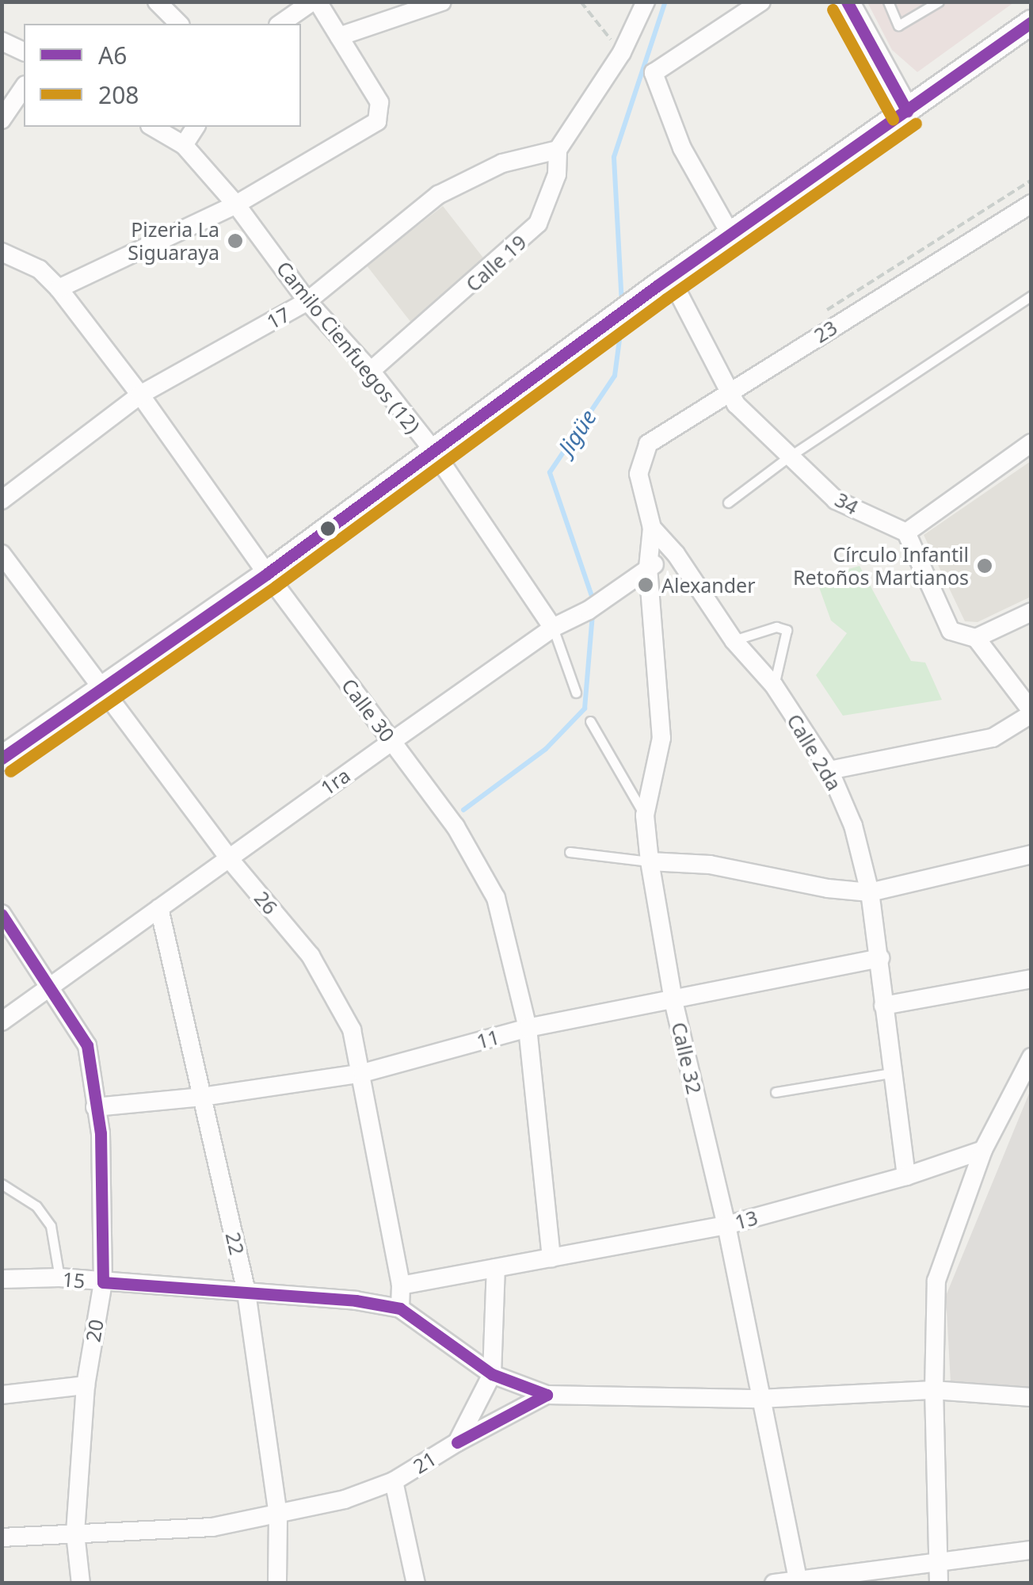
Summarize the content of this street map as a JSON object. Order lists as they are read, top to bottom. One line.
{"streets":{"street":["Calle 19","17","23","Camilo Cienfuegos (12)","34","Calle 30","Calle 2da","1ra","26","11","Calle 32","13","22","15","20","21"]},"crossings":[["Calle 19","17"],["Calle 19","Camilo Cienfuegos (12)"],["17","Camilo Cienfuegos (12)"],["17","Calle 30"],["23","34"],["23","Calle 2da"],["Camilo Cienfuegos (12)","1ra"],["Calle 30","1ra"],["Calle 30","11"],["Calle 30","13"],["Calle 2da","1ra"],["Calle 2da","11"],["Calle 2da","Calle 32"],["1ra","26"],["1ra","Calle 32"],["1ra","22"],["1ra","20"],["26","11"],["26","13"],["26","15"],["11","Calle 32"],["11","22"],["11","20"],["Calle 32","13"],["Calle 32","21"],["22","15"],["22","21"],["15","20"],["15","21"],["20","21"]],"water":["Jigüe"],"places":["Pizeria La Siguaraya","Círculo Infantil Retoños Martianos","Alexander"],"lines":["transit line A6","transit line 208"],"legend":["A6","208"]}
